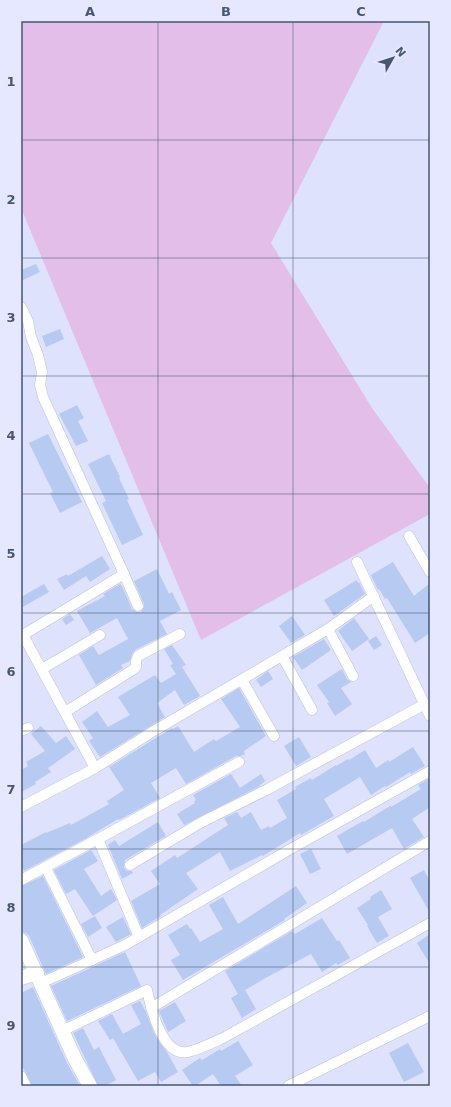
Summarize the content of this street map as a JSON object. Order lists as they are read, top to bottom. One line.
{"north":"top right","grid":{"columns":["A","B","C"],"rows":["1","2","3","4","5","6","7","8","9"]}}
